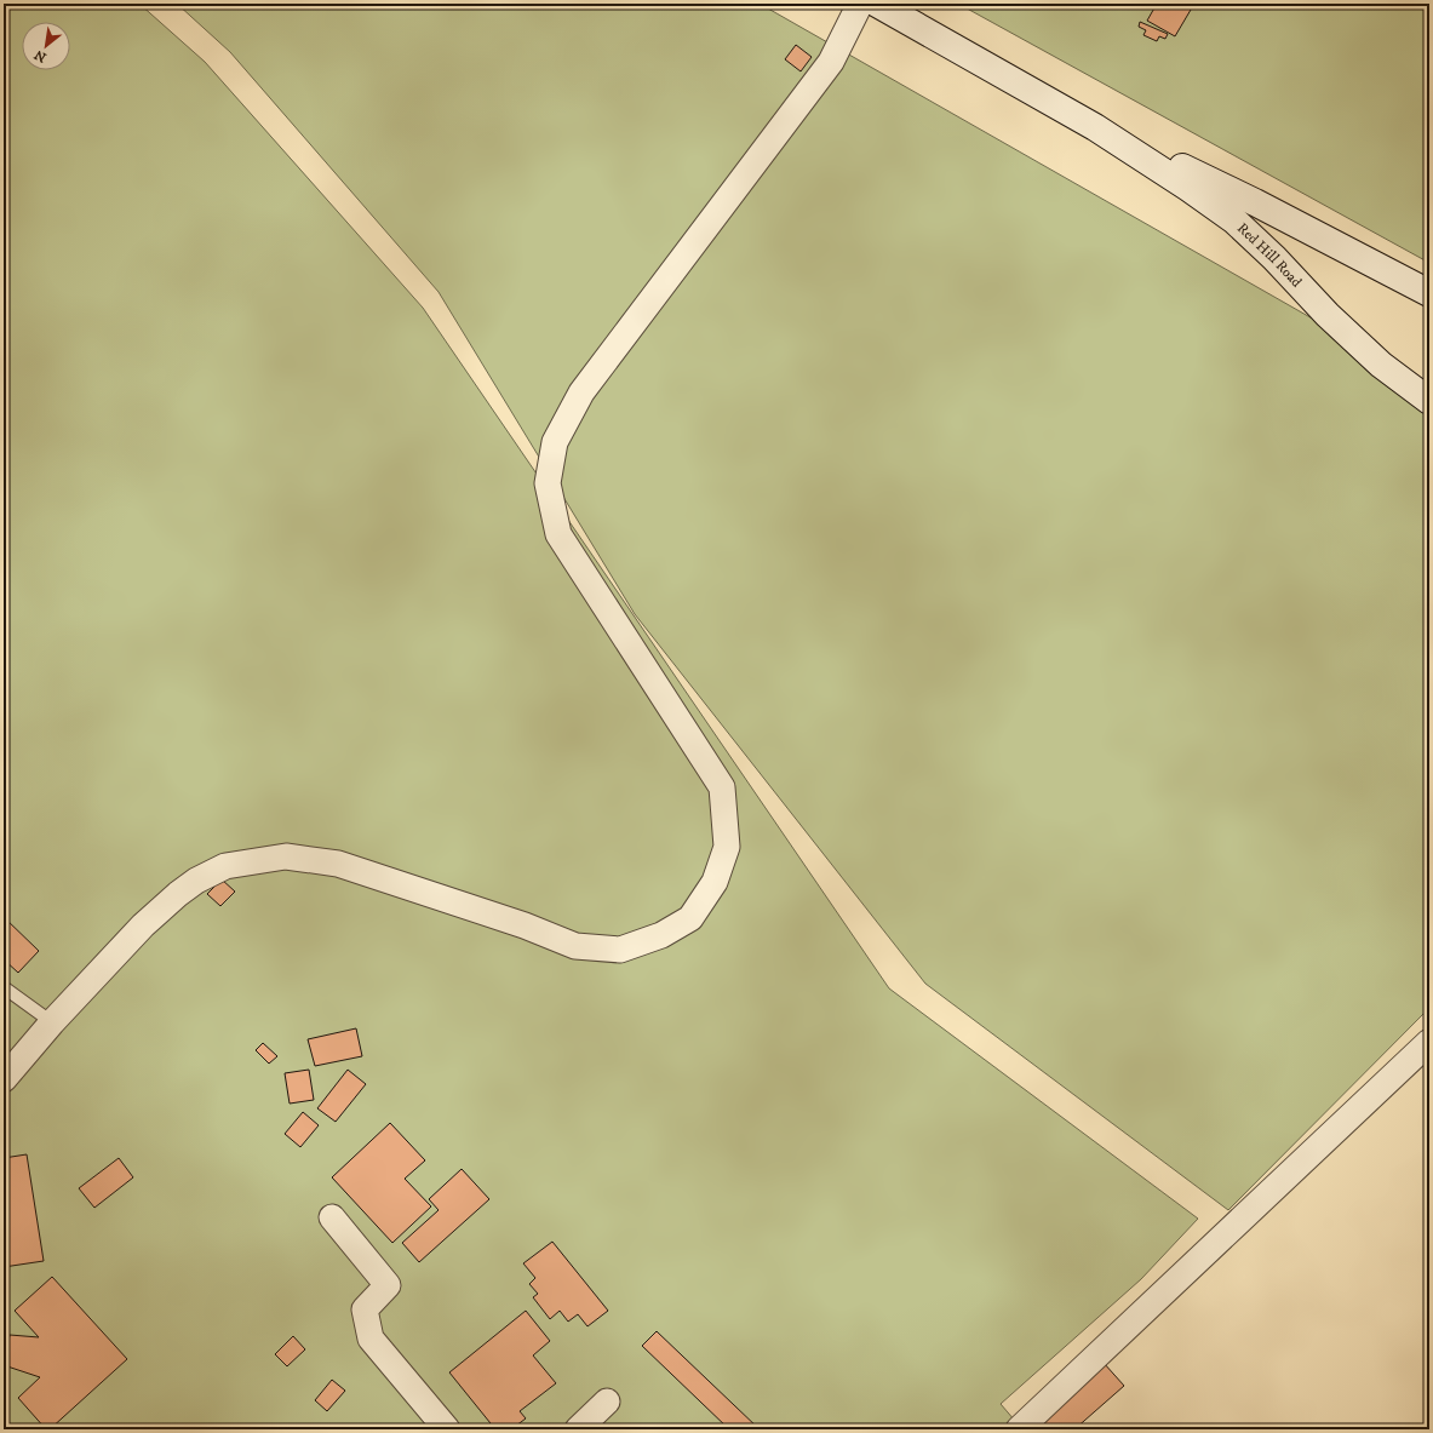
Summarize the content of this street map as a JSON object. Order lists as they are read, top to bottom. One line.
{"streets":{"main road":["Red Hill Road"]},"north":"bottom left"}
